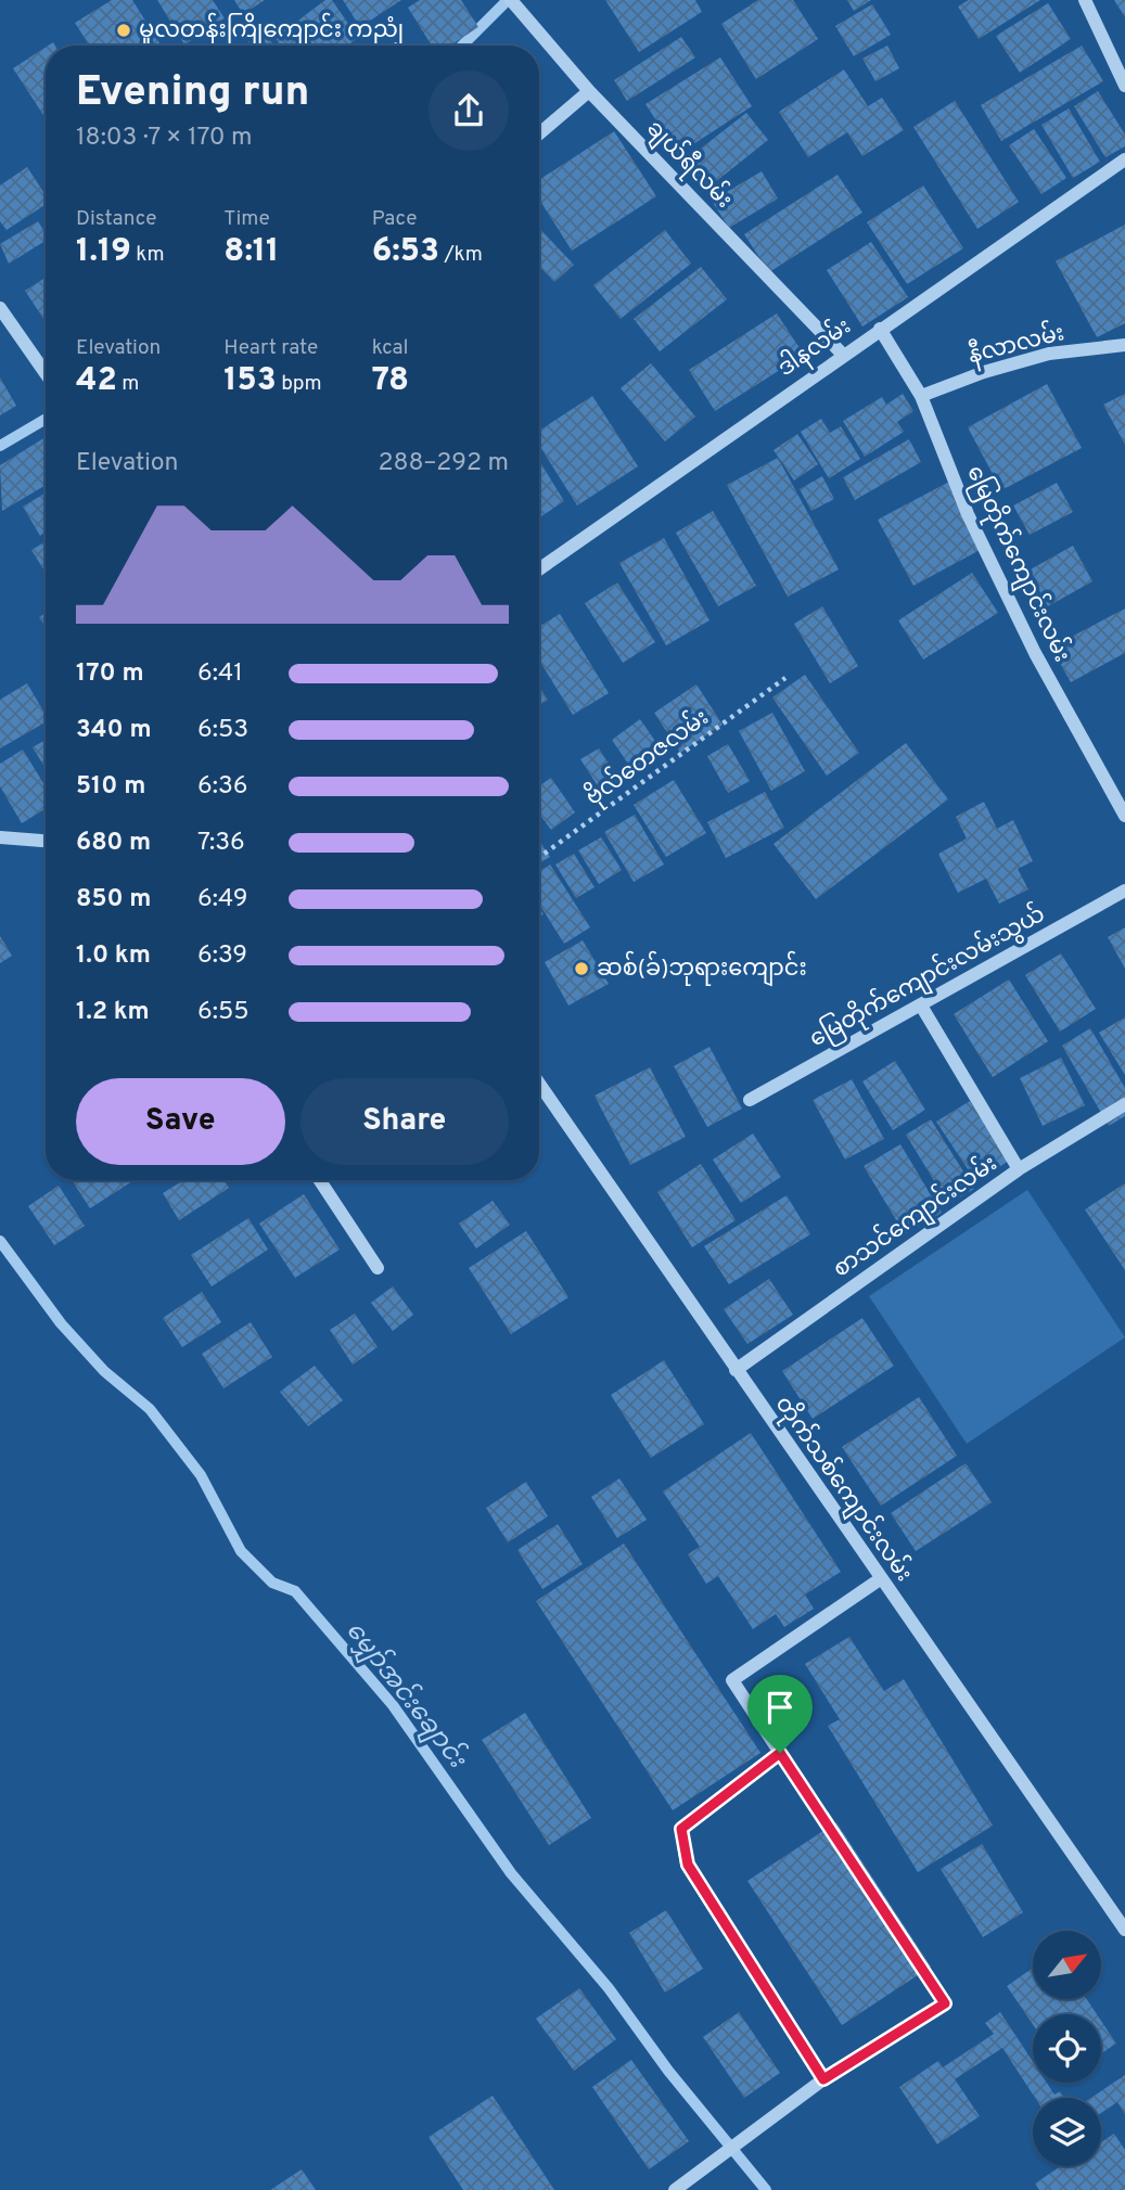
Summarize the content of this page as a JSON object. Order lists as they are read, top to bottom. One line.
{"streets":{"street":["ချယ်ရီလမ်း","နီလာလမ်း","ဒါနလမ်း","မြေတိုက်ကျောင်းလမ်း","မြေတိုက်ကျောင်းလမ်းသွယ်","စာသင်ကျောင်းလမ်း","တိုက်သစ်ကျောင်းလမ်း"],"path":["ဗိုလ်တေဇလမ်း"]},"crossings":[["ချယ်ရီလမ်း","ဒါနလမ်း"],["နီလာလမ်း","မြေတိုက်ကျောင်းလမ်း"],["ဒါနလမ်း","မြေတိုက်ကျောင်းလမ်း"],["စာသင်ကျောင်းလမ်း","တိုက်သစ်ကျောင်းလမ်း"]],"water":["မျှော်အင်းချောင်း"],"places":["မူလတန်းကြိုကျောင်း ကညုံ","ဆစ်(ခ်)ဘုရားကျောင်း"],"north":"top right","page":{"heading":["Evening run","18:03 · 7 × 170 m"],"stats":[["Distance","1.19 km"],["Time","8:11"],["Pace","6:53 /km"],["Elevation","42 m"],["Heart rate","153 bpm"],["kcal","78"]],"chart":["Elevation","288–292 m"],"list":[{"name":"170 m","note":"6:41"},{"name":"340 m","note":"6:53"},{"name":"510 m","note":"6:36"},{"name":"680 m","note":"7:36"},{"name":"850 m","note":"6:49"},{"name":"1.0 km","note":"6:39"},{"name":"1.2 km","note":"6:55"}],"buttons":["Save","Share"]}}
